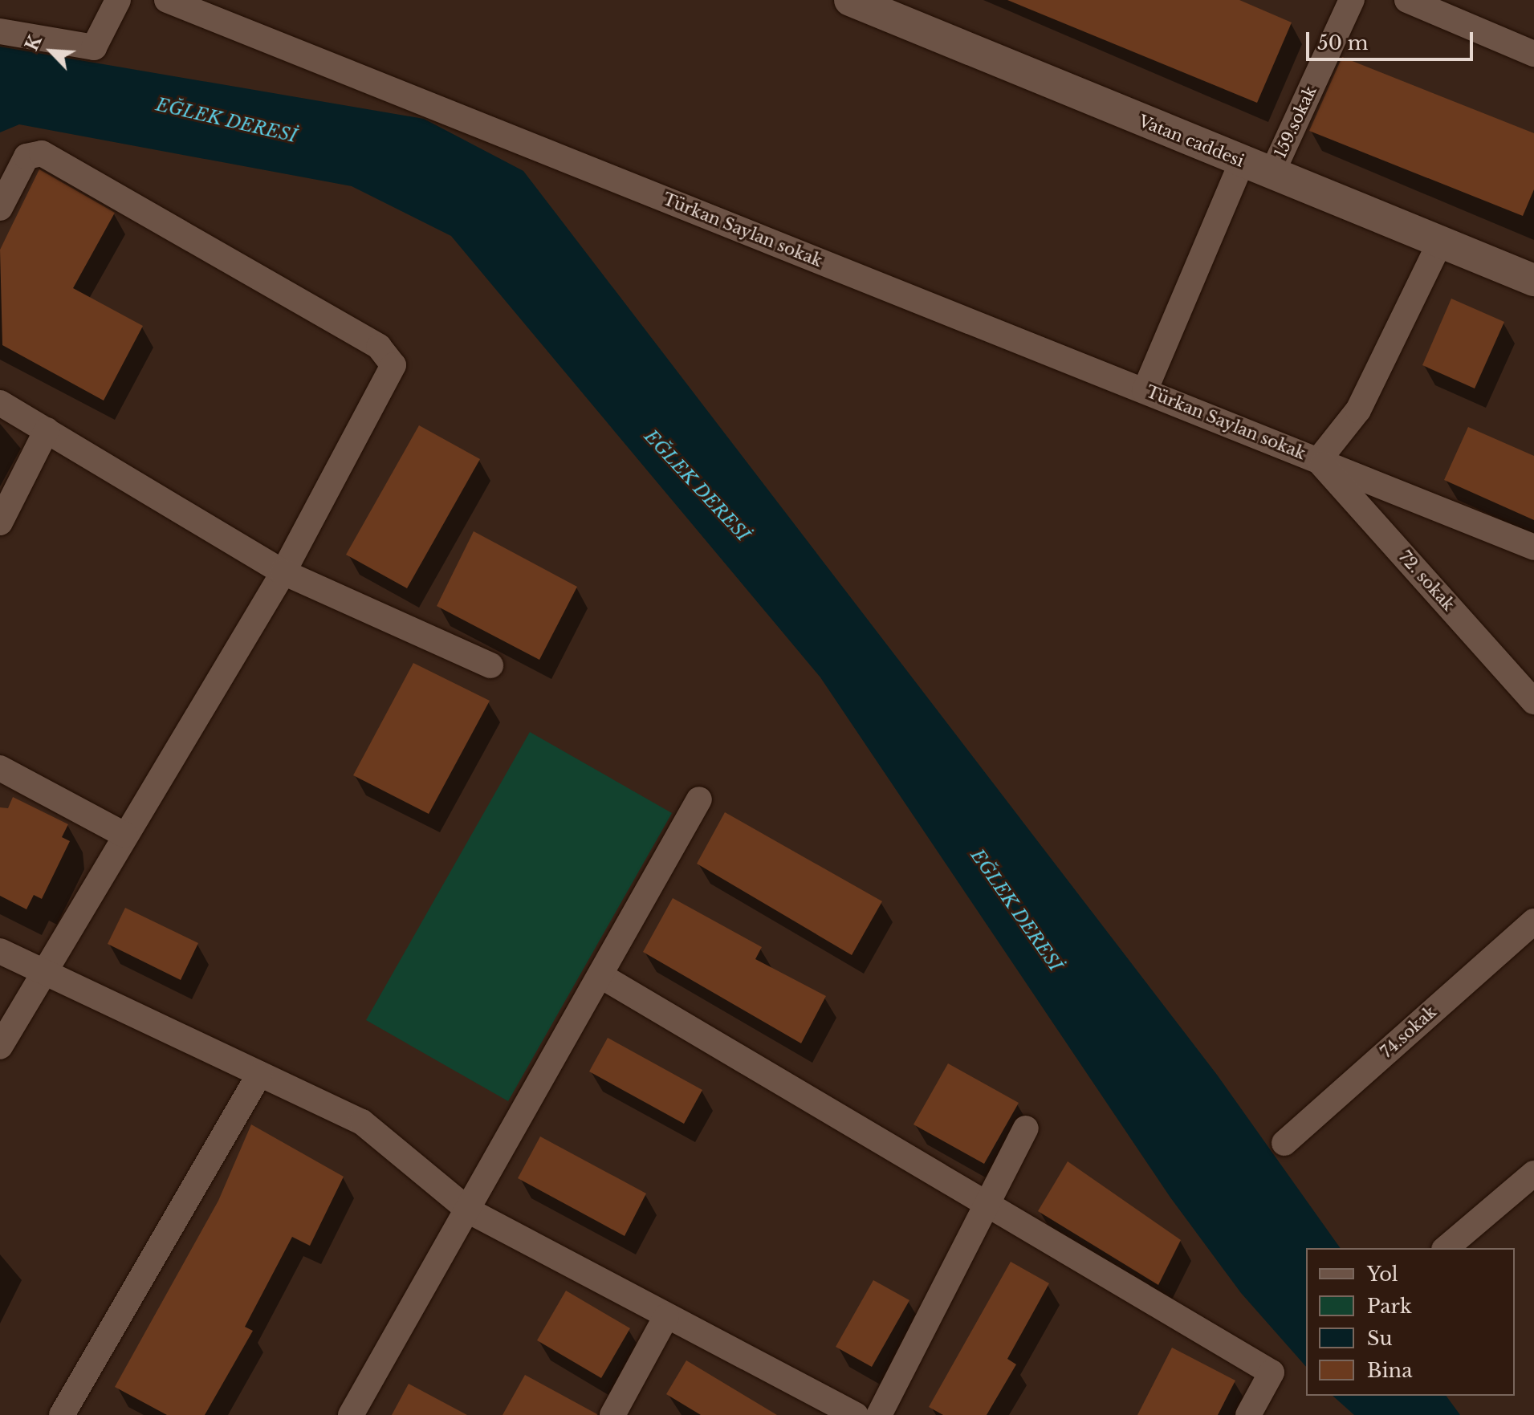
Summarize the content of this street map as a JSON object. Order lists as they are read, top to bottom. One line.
{"streets":{"street":["159.sokak","Vatan caddesi","Türkan Saylan sokak","72. sokak","74.sokak"]},"crossings":[["159.sokak","Vatan caddesi"],["Türkan Saylan sokak","72. sokak"]],"water":["EĞLEK DERESİ"],"legend":["Yol","Park","Su","Bina"],"scale_bar":"50 m","north":"top left"}
